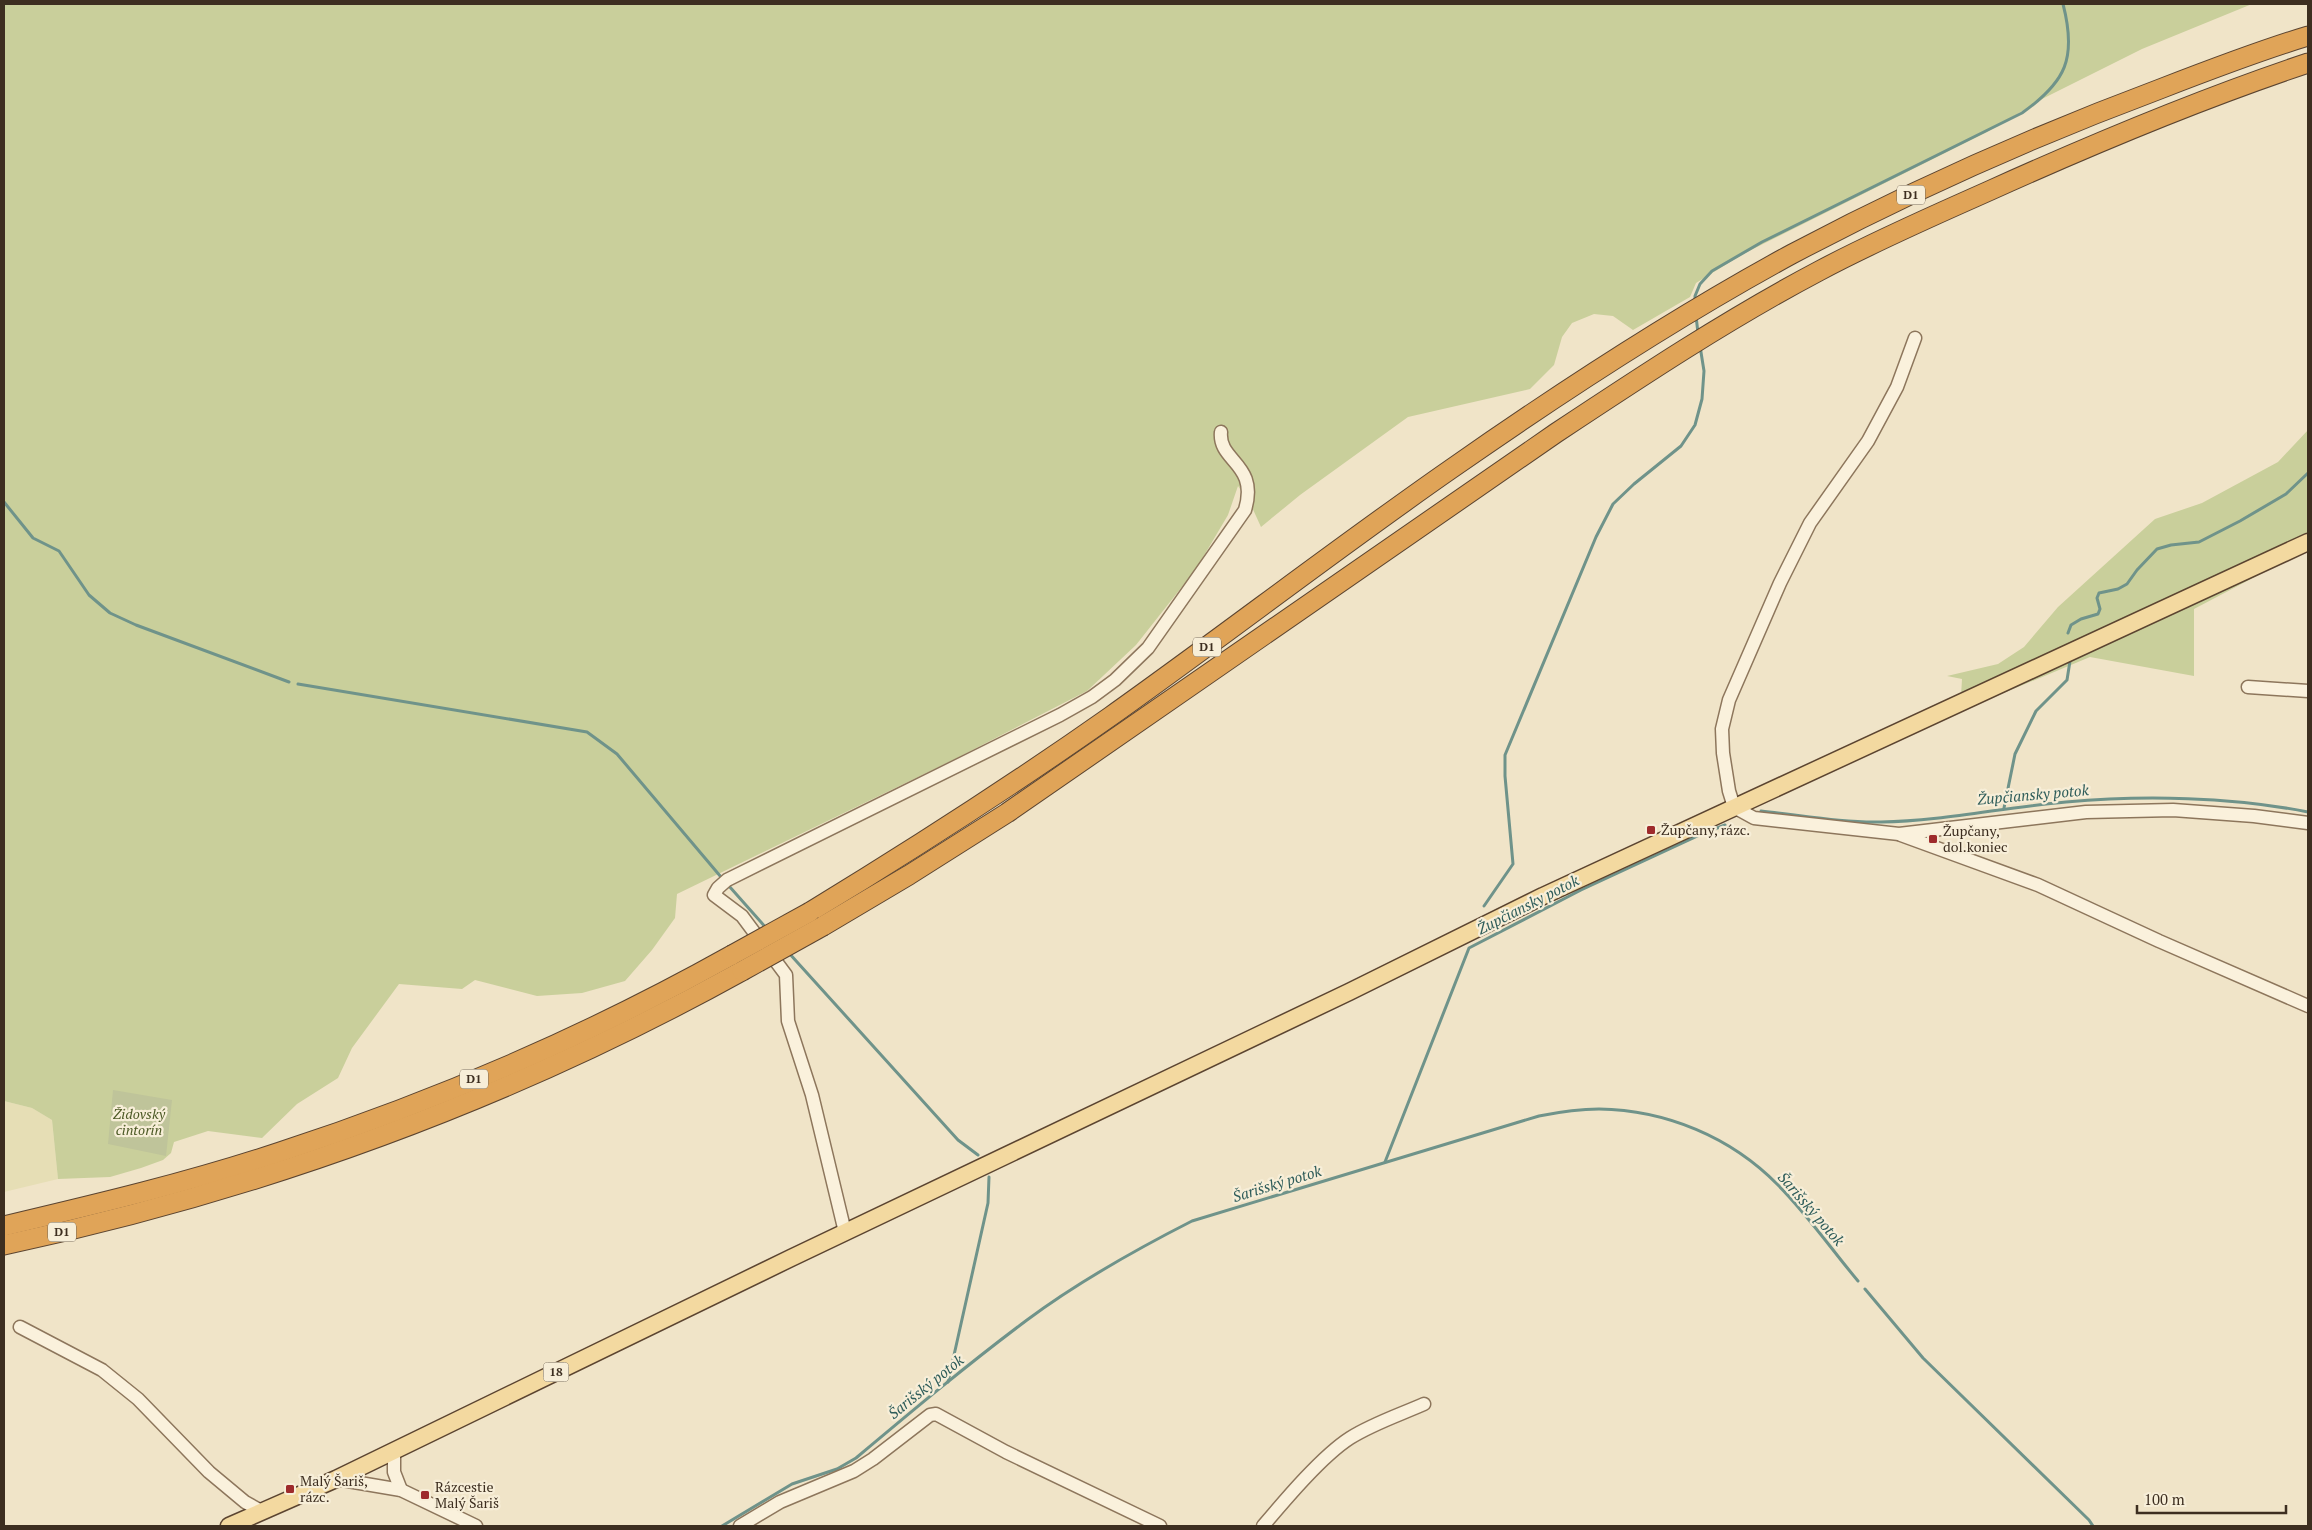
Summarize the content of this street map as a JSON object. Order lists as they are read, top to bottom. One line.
{"streets":{"highway":["D1"],"main road":["18"]},"water":["Župčiansky potok","Šarišský potok"],"parks":["Židovský cintorín"],"places":{"transit":["Župčany, rázc.","Župčany, dol.koniec","Malý Šariš, rázc.","Rázcestie Malý Šariš"]},"scale_bar":"100 m"}
